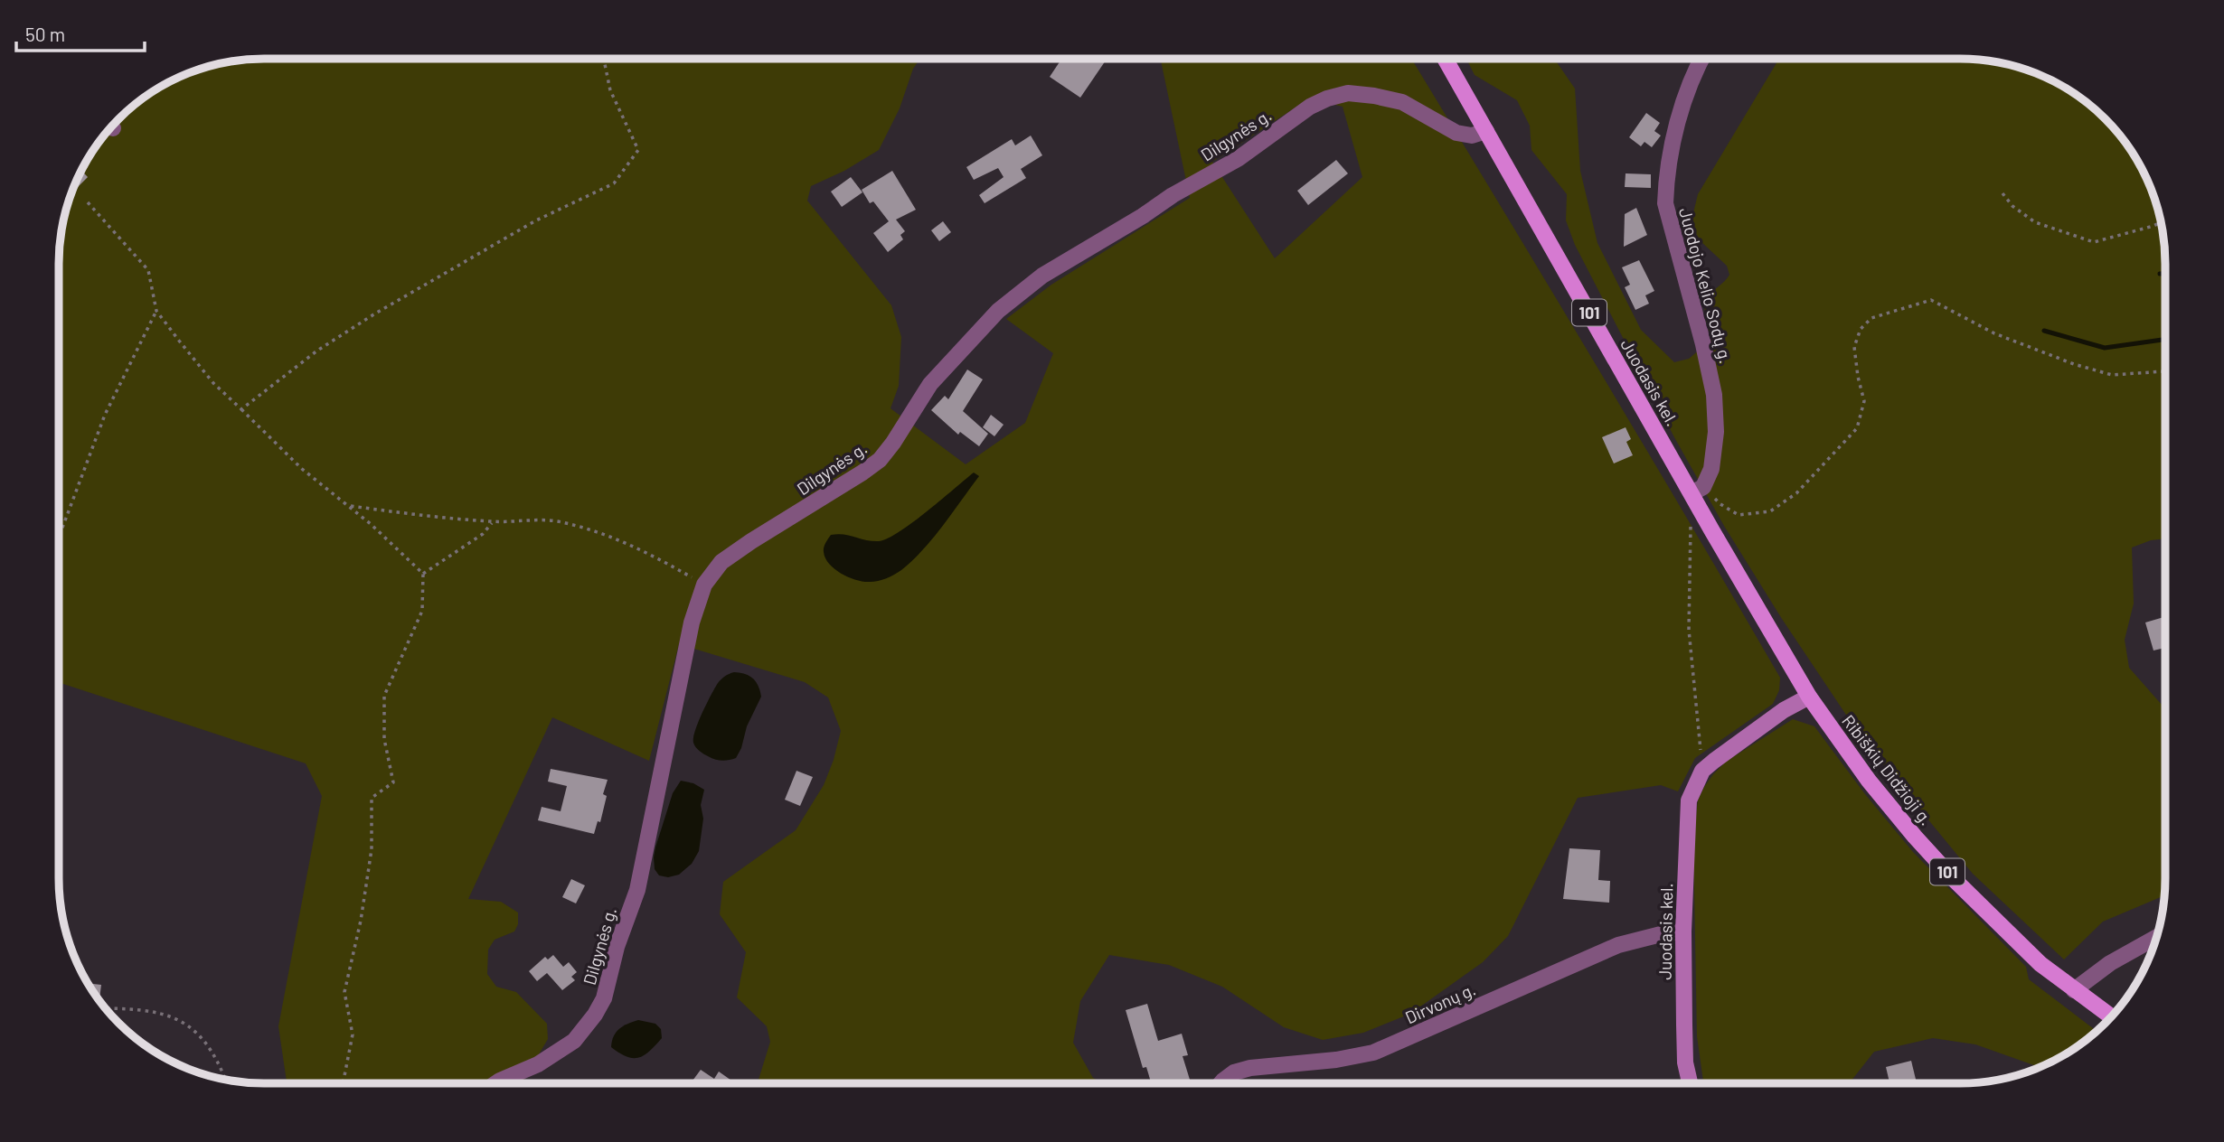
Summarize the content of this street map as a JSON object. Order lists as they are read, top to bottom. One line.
{"streets":{"main road":["101","Juodasis kel.","Ribiškių Didžioji g."],"street":["Dilgynės g.","Juodojo Kelio Sodų g.","Dirvonų g."]},"crossings":[["Dilgynės g.","Juodasis kel."],["Juodojo Kelio Sodų g.","Juodasis kel."],["Juodojo Kelio Sodų g.","Ribiškių Didžioji g."],["Juodasis kel.","Ribiškių Didžioji g."],["Juodasis kel.","Dirvonų g."]],"scale_bar":"50 m"}
